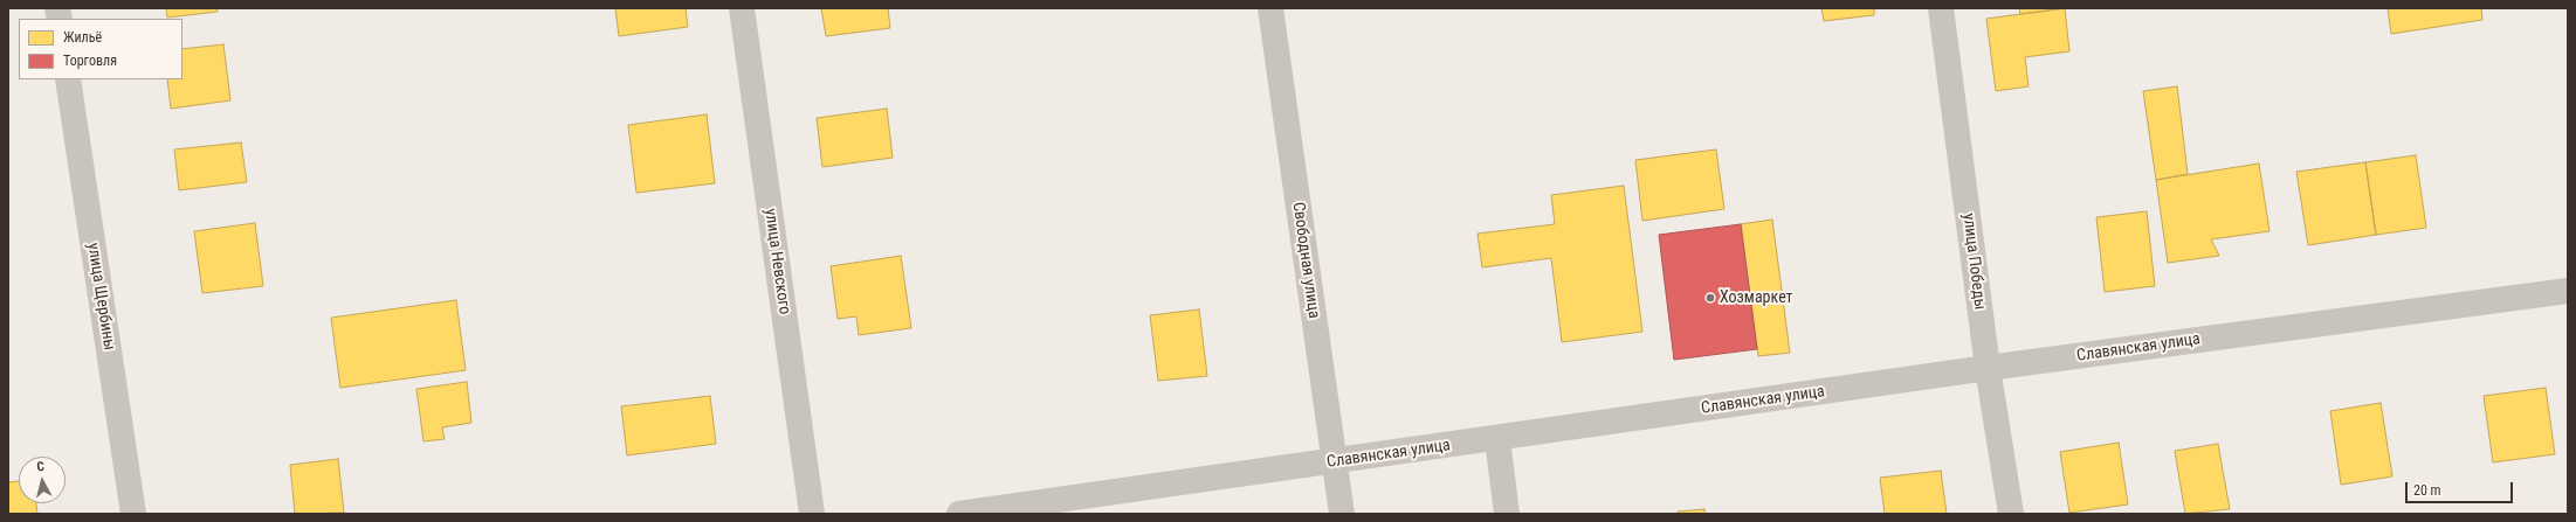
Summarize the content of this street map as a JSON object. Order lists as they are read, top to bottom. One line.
{"streets":{"street":["Свободная улица","улица Невского","улица Победы","улица Щербины","Славянская улица"]},"crossings":[["Свободная улица","Славянская улица"],["улица Победы","Славянская улица"]],"places":["Хозмаркет"],"legend":["Жильё","Торговля"],"scale_bar":"20 m","north":"top"}
